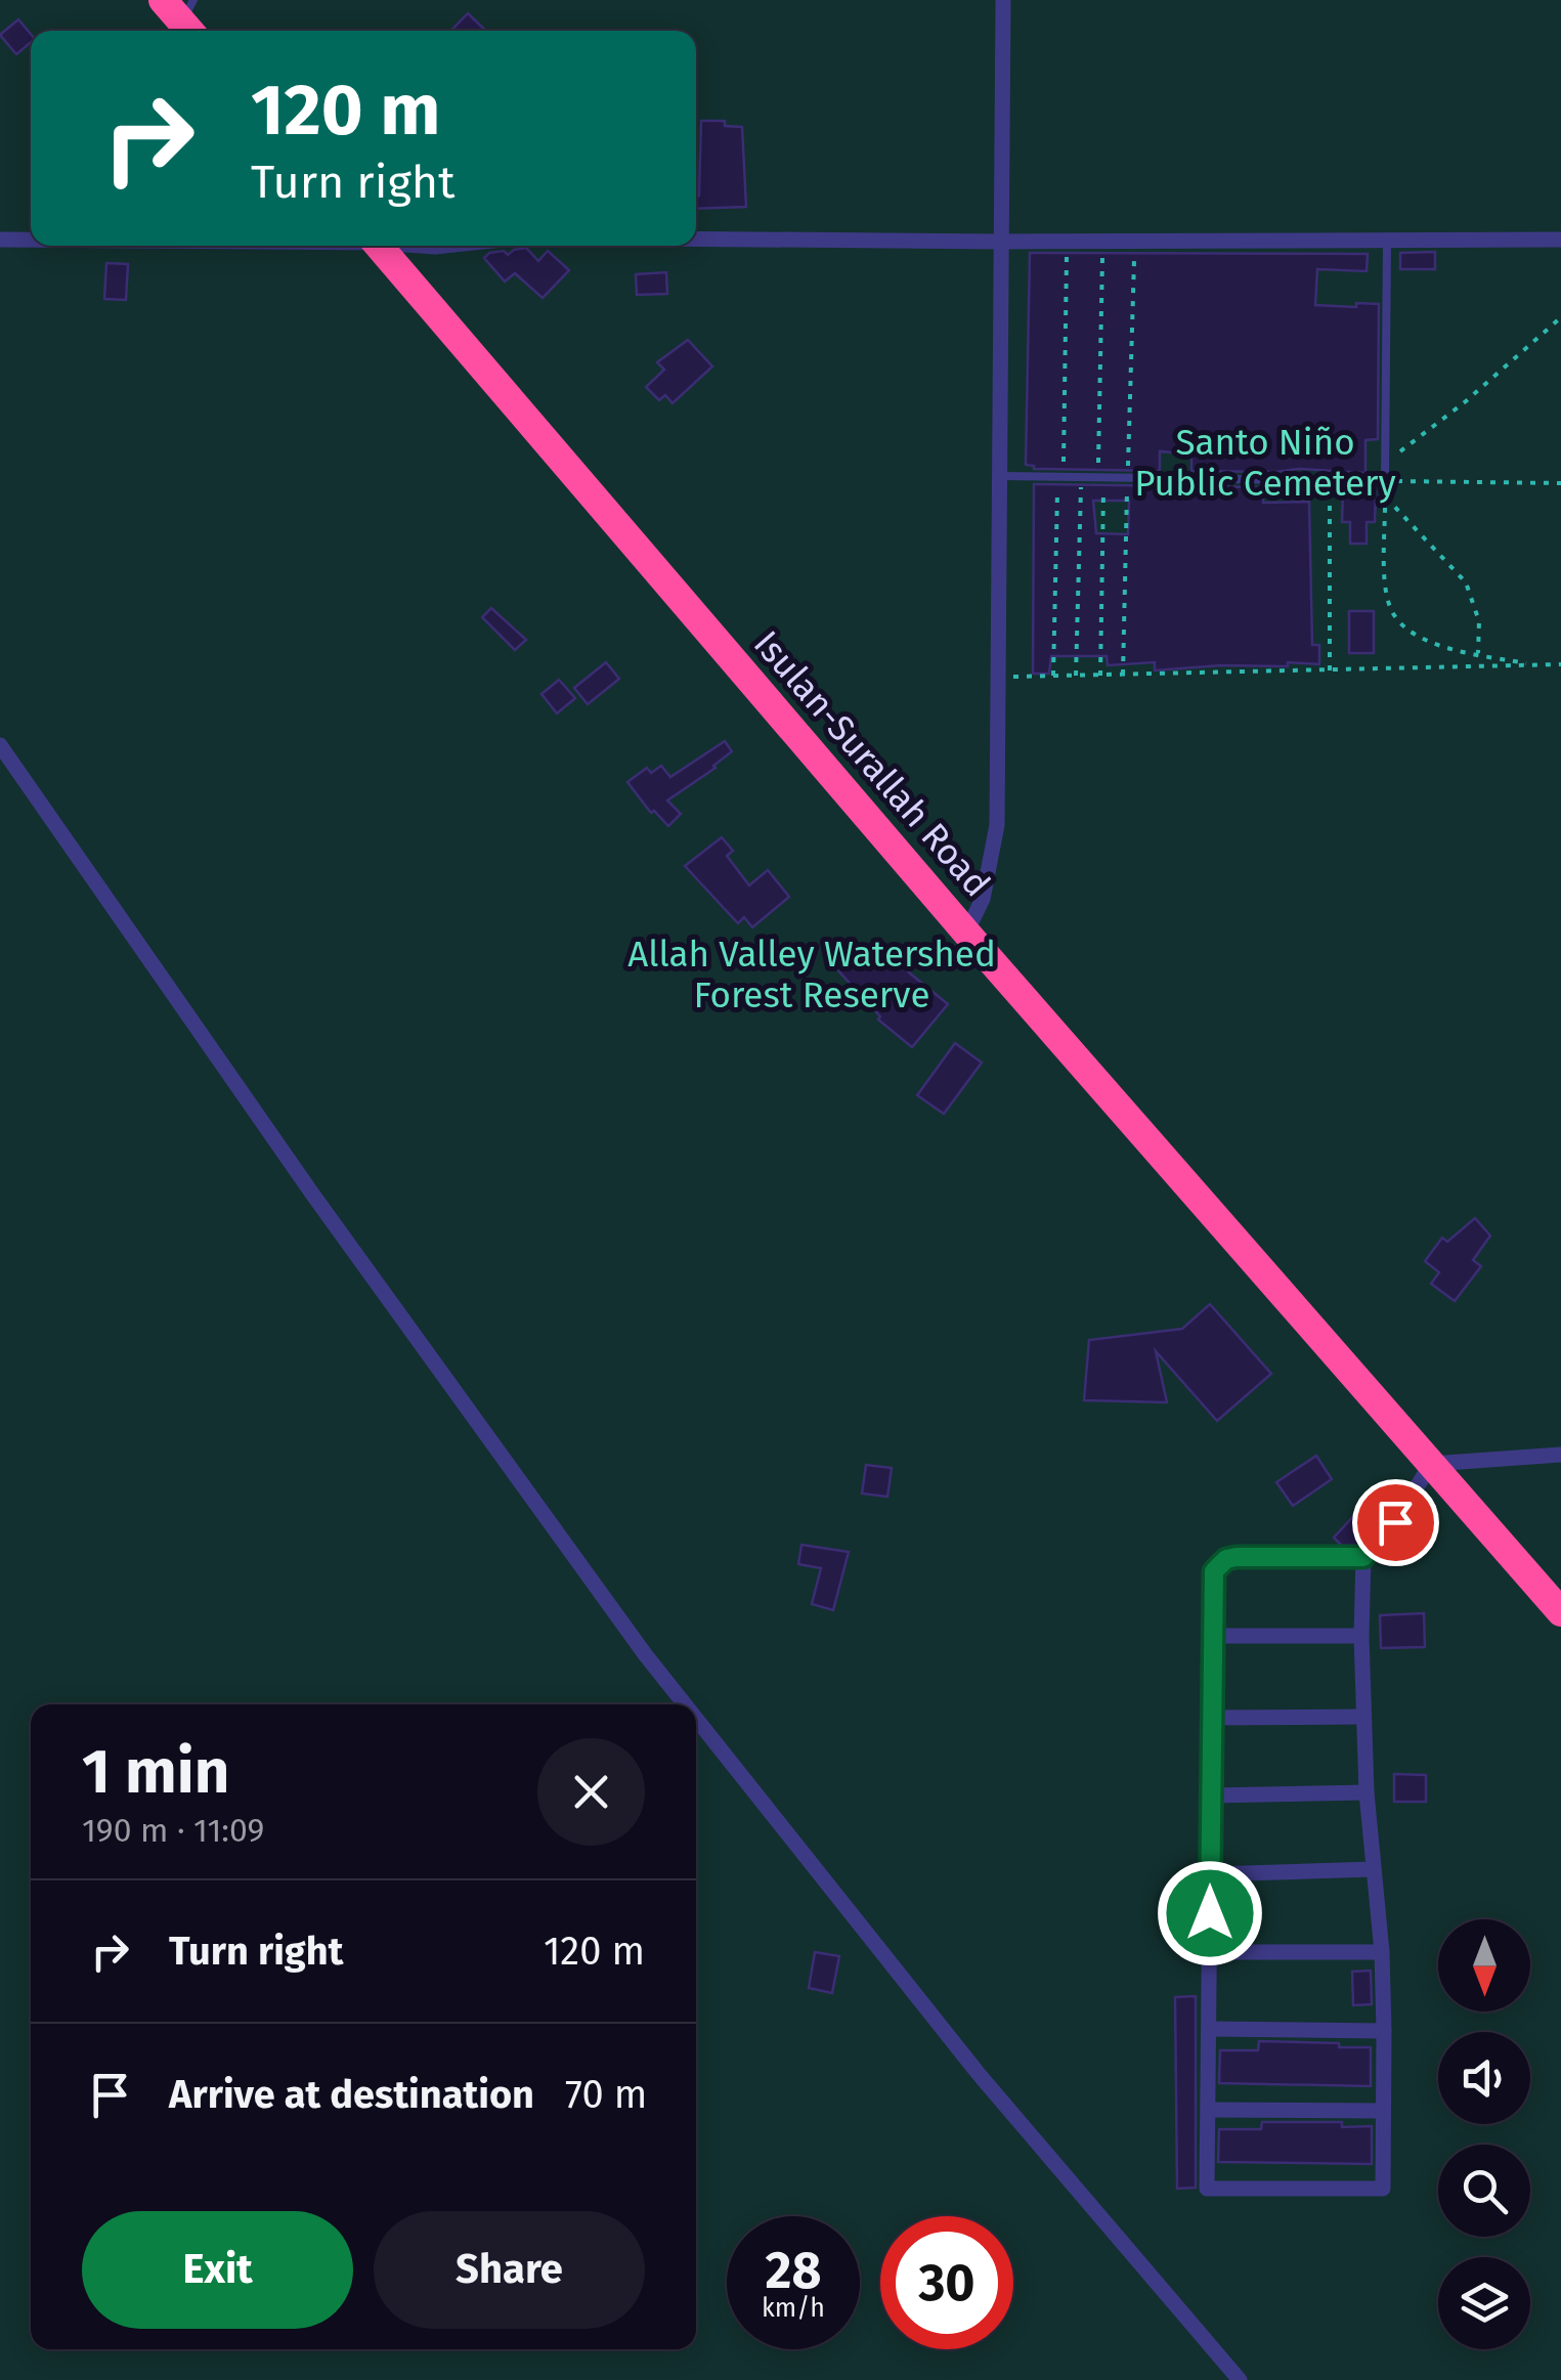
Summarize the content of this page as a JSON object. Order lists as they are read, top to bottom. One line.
{"streets":{"highway":["Isulan-Surallah Road"]},"parks":["Santo Niño Public Cemetery","Allah Valley Watershed Forest Reserve"],"north":"bottom","page":{"turn":["120 m","Turn right"],"heading":["1 min","190 m · 11:09"],"list":[{"name":"Turn right","value":"120 m"},{"name":"Arrive at destination","value":"70 m"}],"buttons":["Exit","Share"],"speed":"28 km/h","limit":"30"}}
